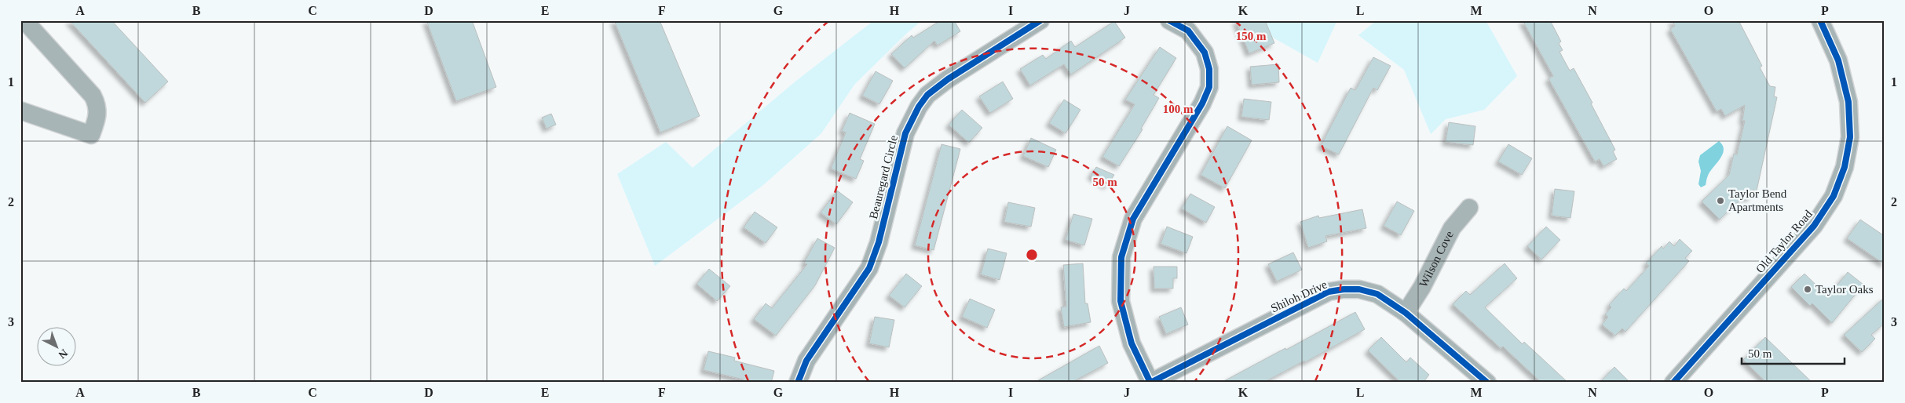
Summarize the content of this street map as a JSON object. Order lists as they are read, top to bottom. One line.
{"streets":{"street":["Beauregard Circle","Old Taylor Road","Wilson Cove","Shiloh Drive"]},"crossings":[["Wilson Cove","Shiloh Drive"]],"places":["Taylor Bend Apartments","Taylor Oaks"],"scale_bar":"50 m","north":"bottom right","grid":{"columns":["A","B","C","D","E","F","G","H","I","J","K","L","M","N","O","P"],"rows":["1","2","3"]},"rings":["150 m","100 m","50 m"]}
